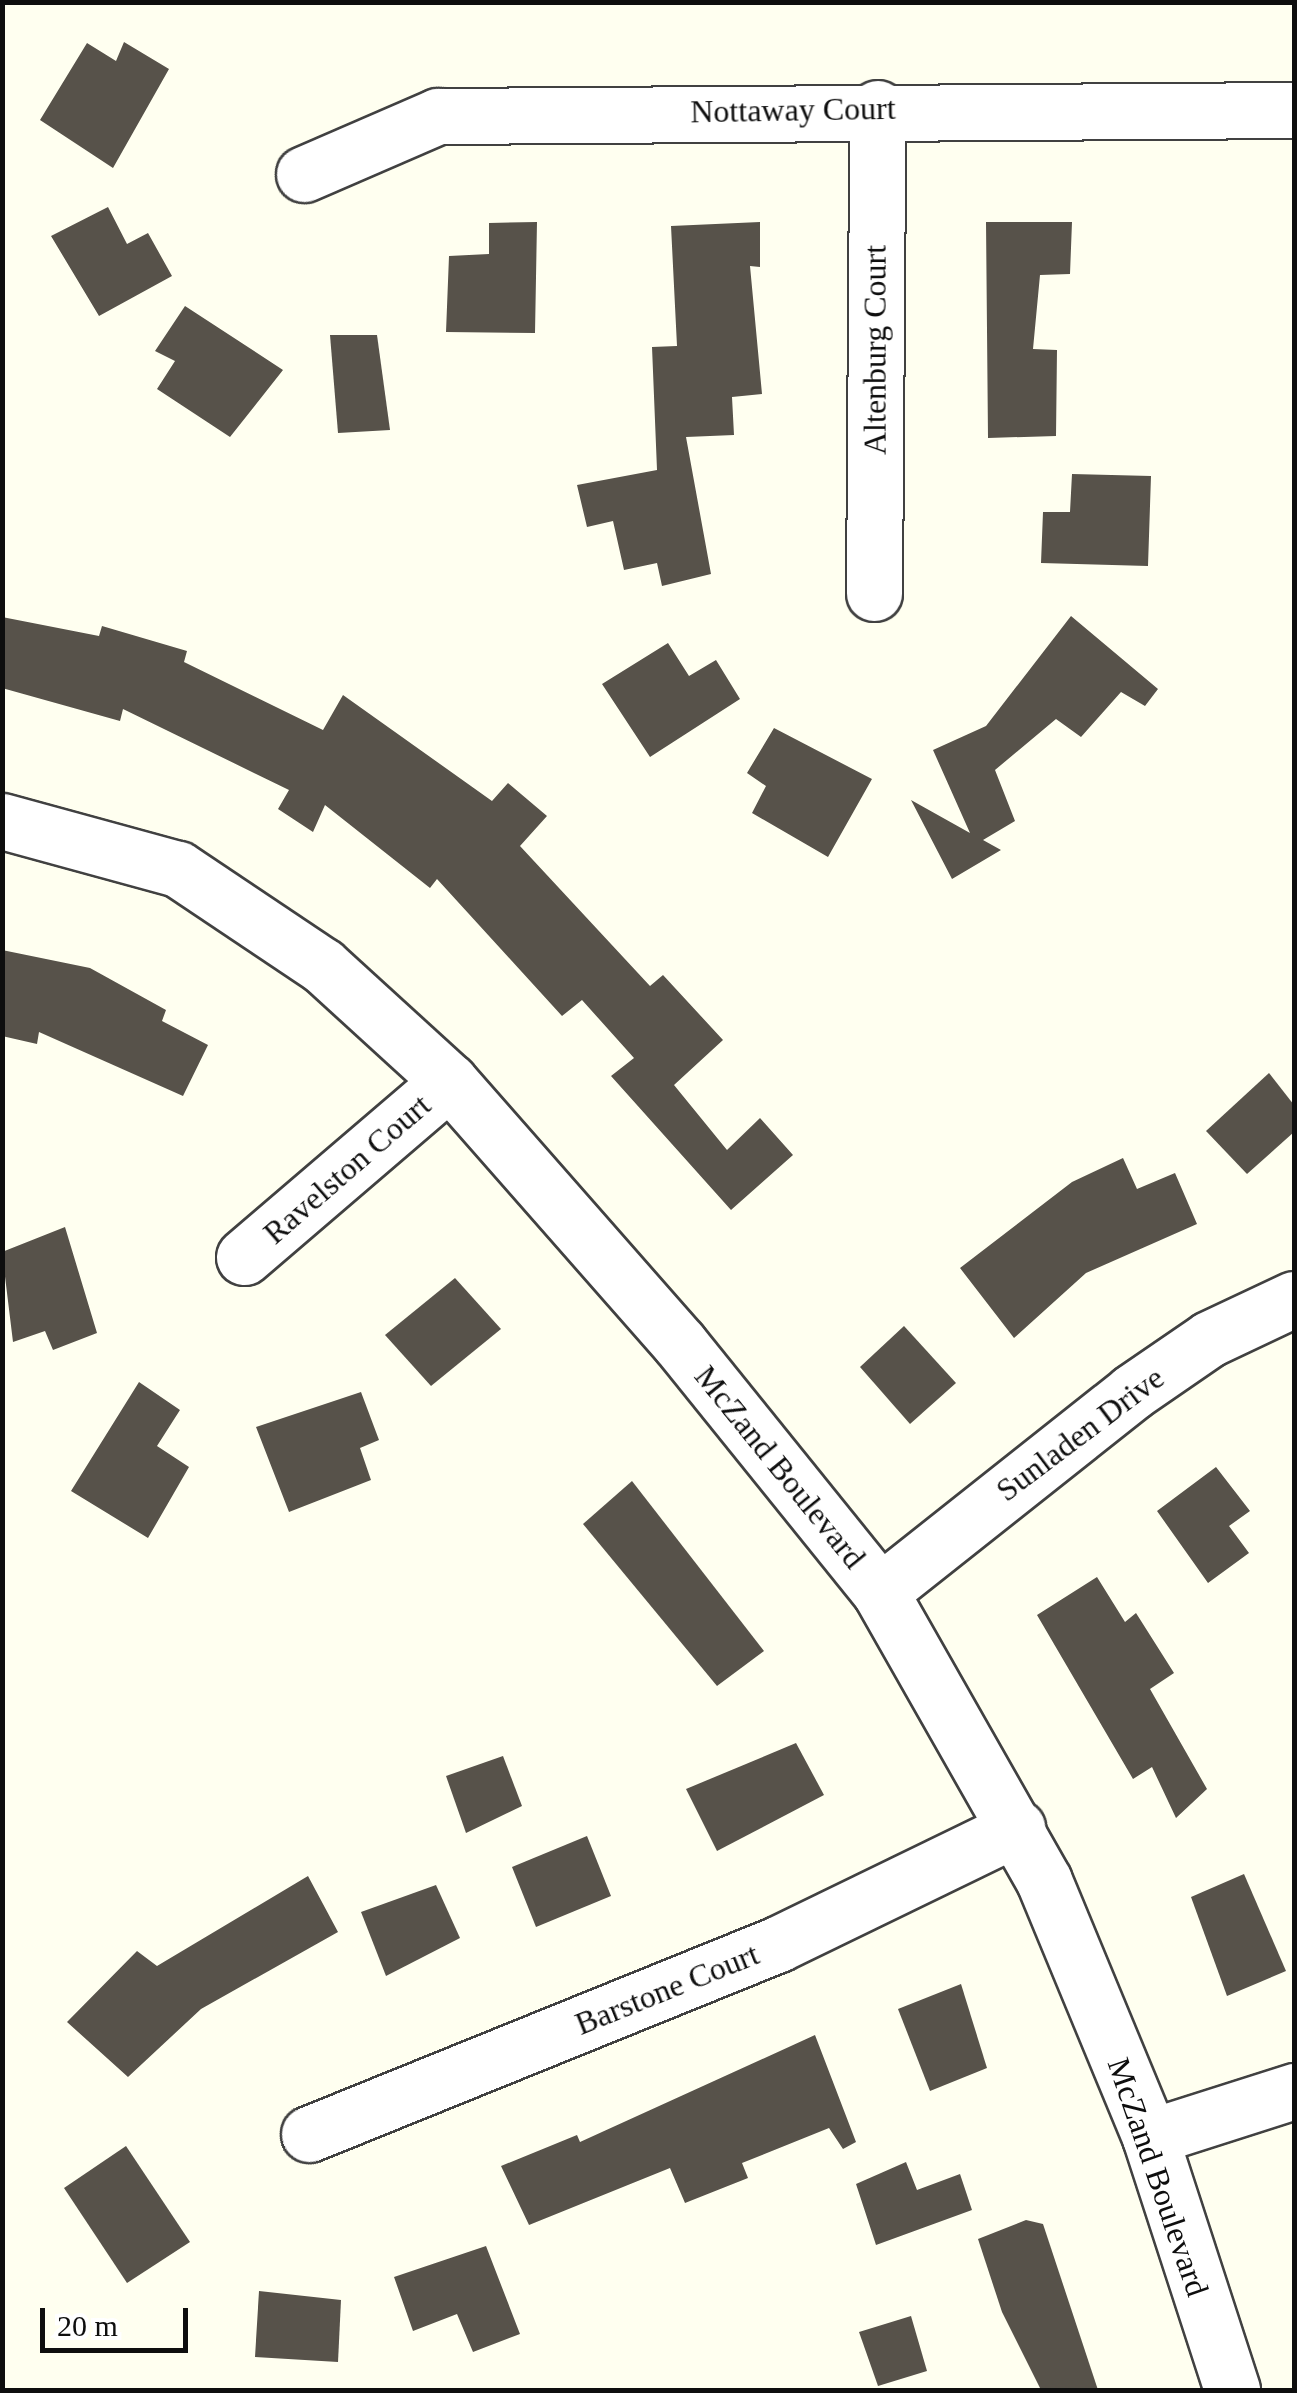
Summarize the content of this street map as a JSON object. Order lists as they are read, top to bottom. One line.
{"streets":{"street":["Nottaway Court","Altenburg Court","Ravelston Court","Sunladen Drive","McZand Boulevard","Barstone Court"]},"crossings":[["Nottaway Court","Altenburg Court"],["Ravelston Court","McZand Boulevard"],["Sunladen Drive","McZand Boulevard"],["McZand Boulevard","Barstone Court"]],"scale_bar":"20 m"}
